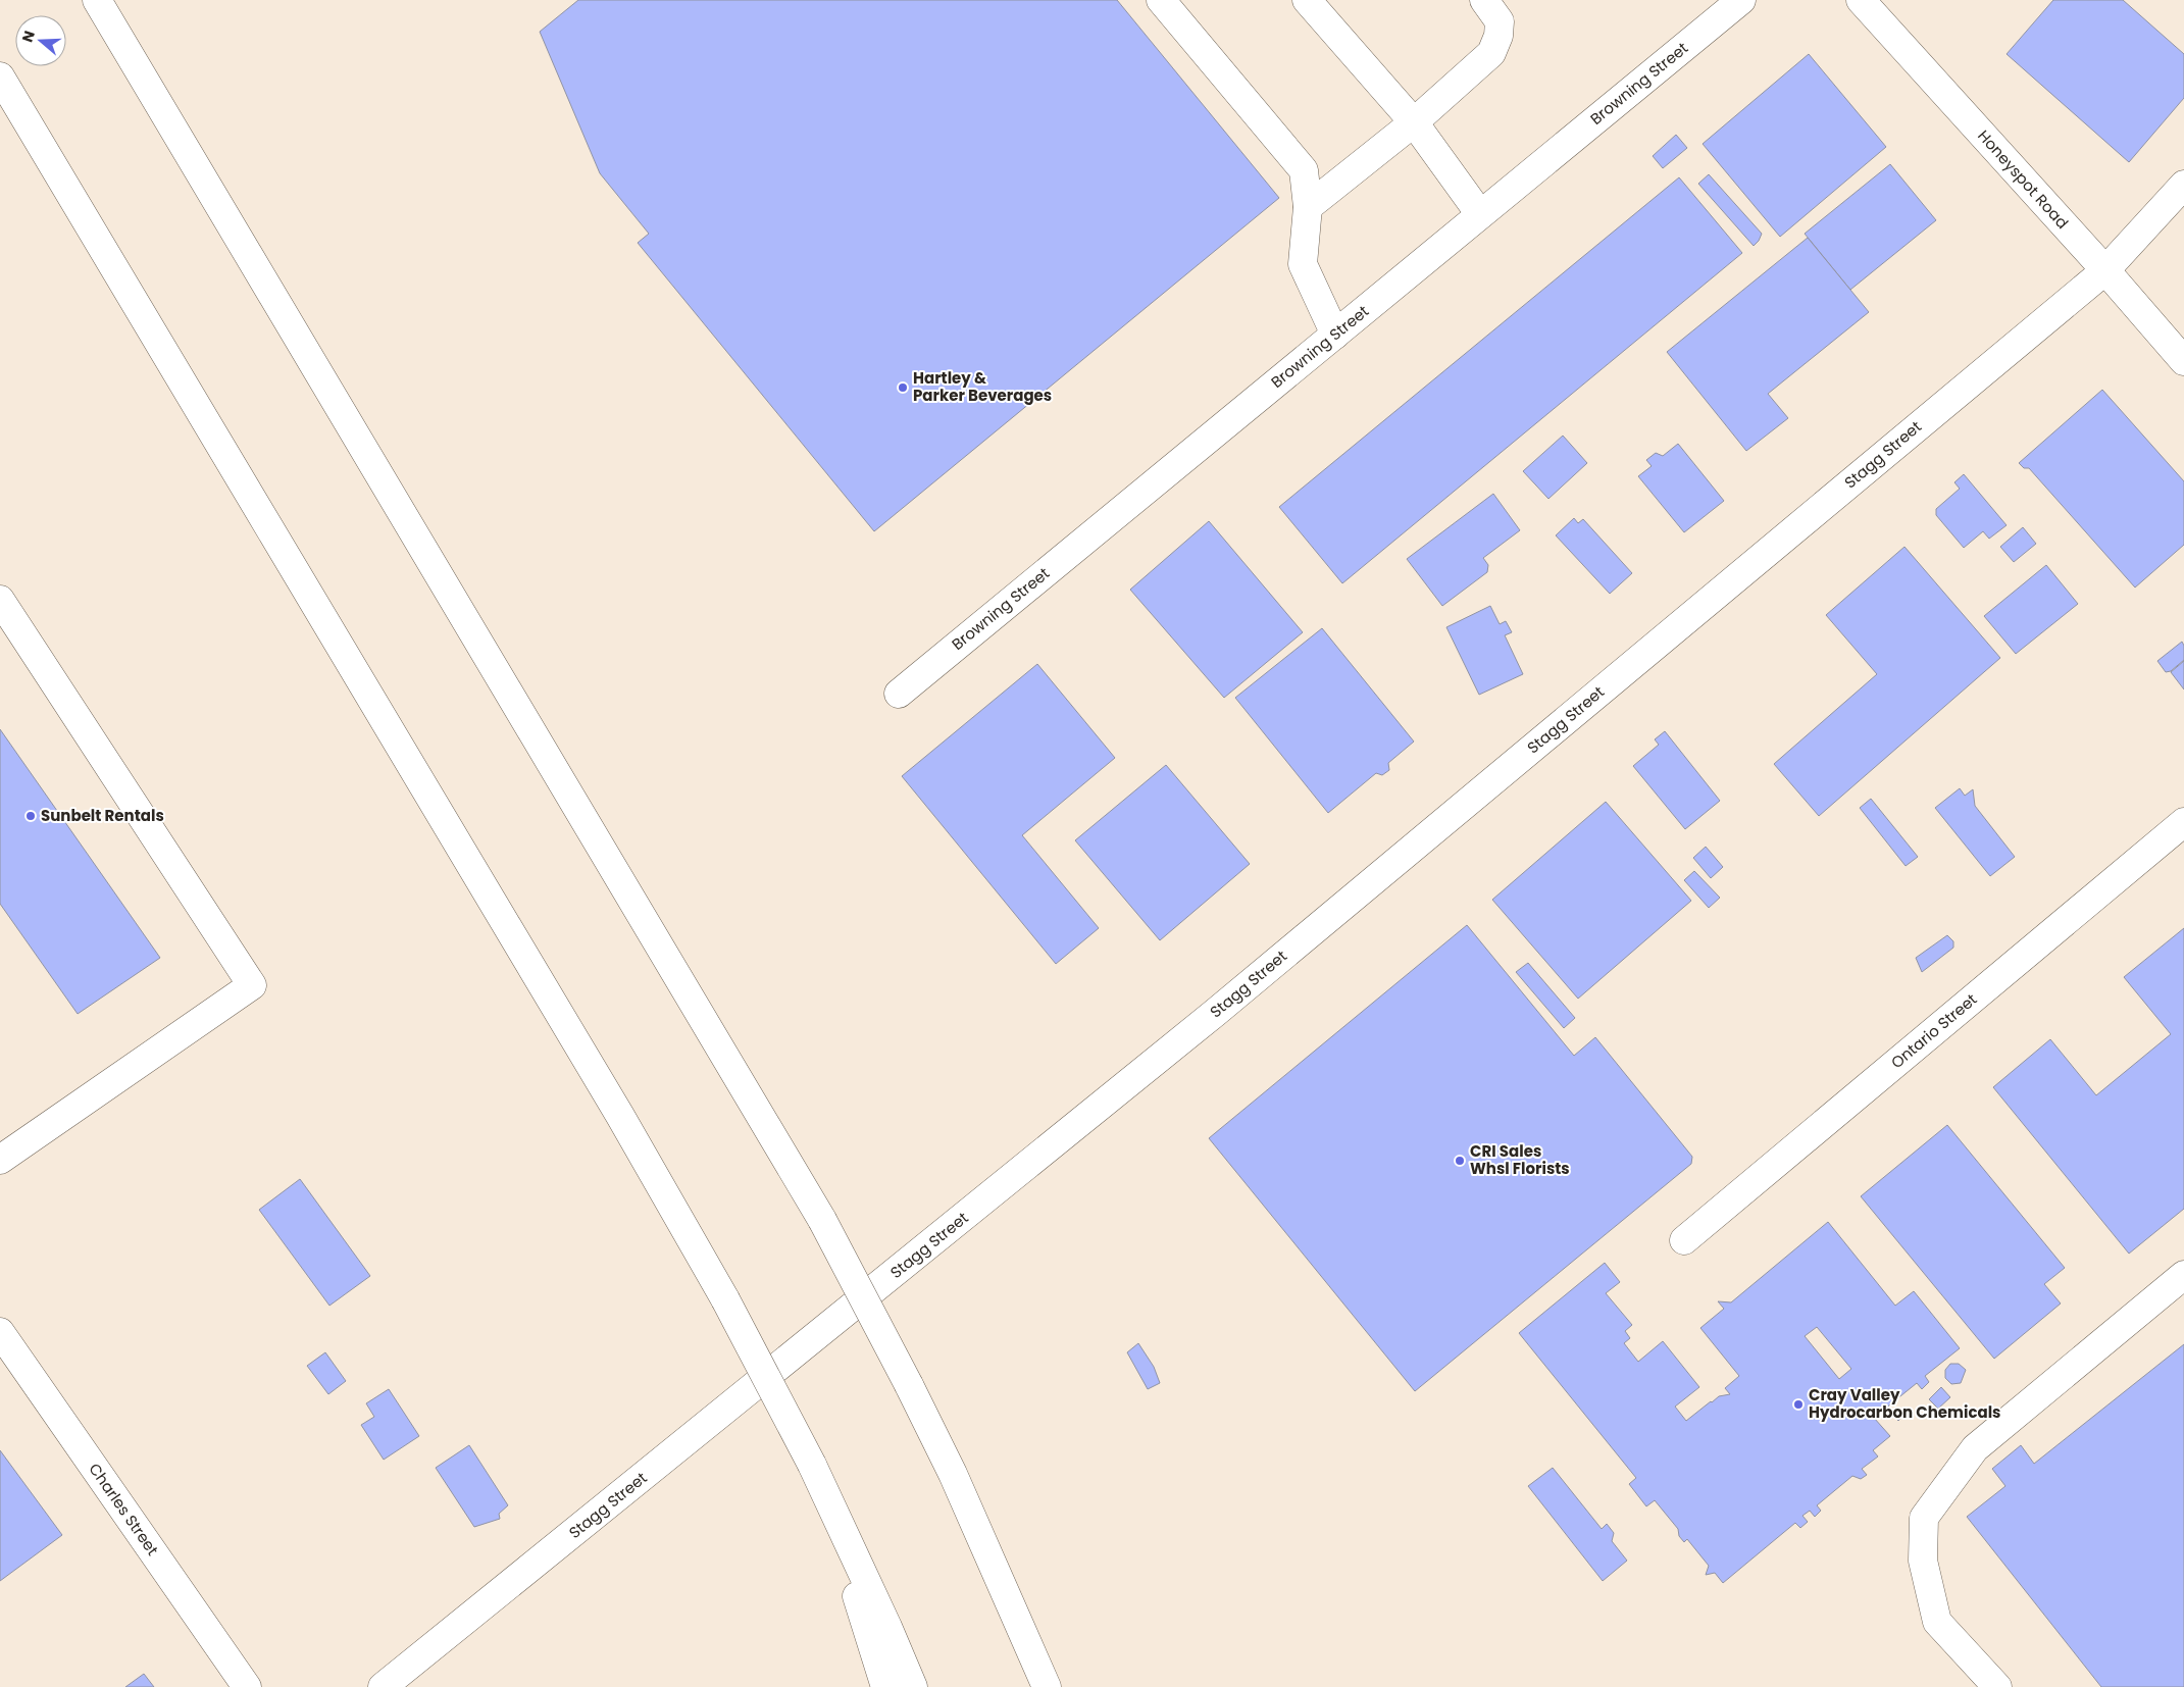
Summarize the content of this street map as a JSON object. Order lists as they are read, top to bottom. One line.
{"streets":{"main road":["Browning Street","Honeyspot Road","Stagg Street","Ontario Street","Charles Street"]},"crossings":[["Honeyspot Road","Stagg Street"]],"places":["Hartley & Parker Beverages","Sunbelt Rentals","CRI Sales Whsl Florists","Cray Valley Hydrocarbon Chemicals"],"north":"left"}
